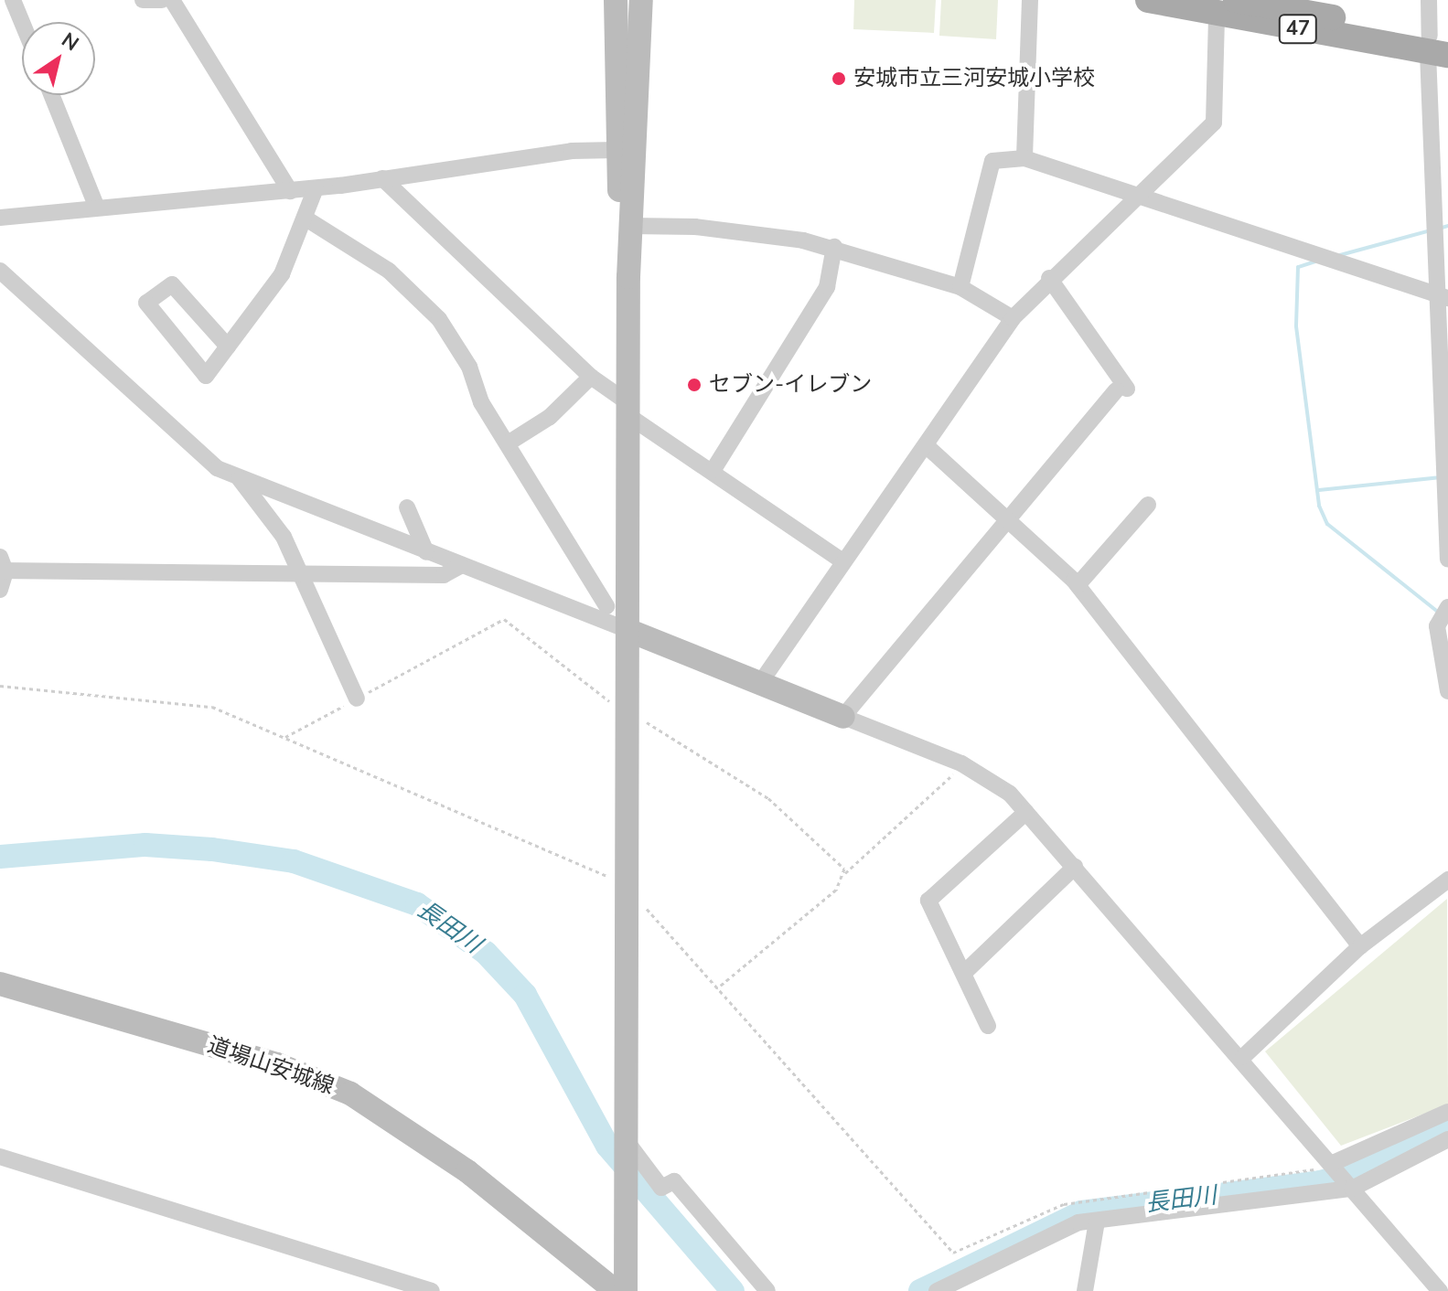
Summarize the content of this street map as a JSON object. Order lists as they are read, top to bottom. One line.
{"streets":{"main road":["47"],"street":["道場山安城線"]},"water":["長田川"],"places":["安城市立三河安城小学校","セブン-イレブン"],"north":"top right"}
